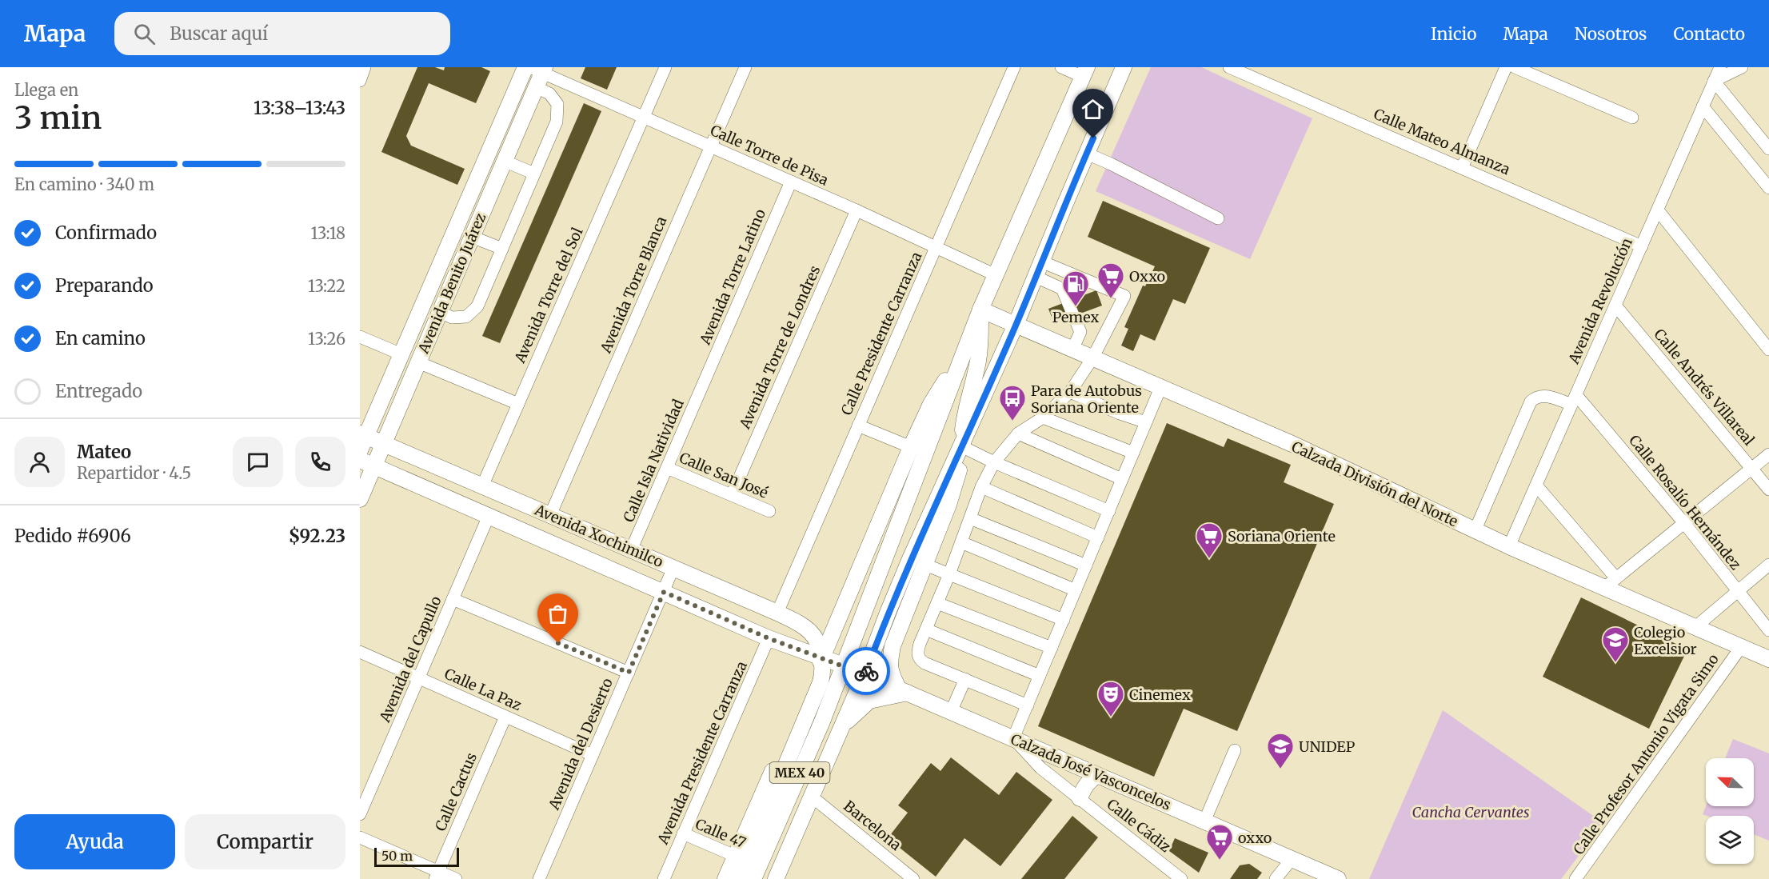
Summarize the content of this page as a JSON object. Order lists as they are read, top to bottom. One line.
{"streets":{"main road":["Avenida Benito Juárez","Calzada División del Norte","Avenida Xochimilco","Calzada José Vasconcelos","MEX 40"],"street":["Calle Mateo Almanza","Calle Torre de Pisa","Avenida Torre Latino","Avenida Torre Blanca","Avenida Torre del Sol","Avenida Revolución","Calle Presidente Carranza","Avenida Torre de Londres","Calle Andrés Villareal","Calle Isla Natividad","Calle San José","Calle Rosalío Hernández","Avenida del Capullo","Calle La Paz","Avenida del Desierto","Avenida Presidente Carranza","Calle Profesor Antonio Vigata Simo","Calle Cactus","Barcelona","Calle Cádiz","Calle 47"]},"crossings":[["Calle Mateo Almanza","Avenida Revolución"],["Calle Torre de Pisa","Avenida Torre Latino"],["Calle Torre de Pisa","Avenida Benito Juárez"],["Calle Torre de Pisa","Avenida Torre Blanca"],["Calle Torre de Pisa","Avenida Torre del Sol"],["Calle Torre de Pisa","Calle Presidente Carranza"],["Calle Torre de Pisa","Avenida Torre de Londres"],["Calle Torre de Pisa","MEX 40"],["Avenida Torre Latino","Calle Isla Natividad"],["Avenida Benito Juárez","Avenida Xochimilco"],["Avenida Torre Blanca","Avenida Xochimilco"],["Avenida Torre del Sol","Avenida Xochimilco"],["Avenida Revolución","Calle Andrés Villareal"],["Avenida Revolución","Calzada División del Norte"],["Avenida Revolución","Calle Rosalío Hernández"],["Calle Presidente Carranza","Avenida Xochimilco"],["Avenida Torre de Londres","Calle San José"],["Calle Isla Natividad","Calle San José"],["Calle Isla Natividad","Avenida Xochimilco"],["Calzada División del Norte","Calle Profesor Antonio Vigata Simo"],["Calzada División del Norte","MEX 40"],["Avenida Xochimilco","Avenida del Capullo"],["Avenida Xochimilco","Avenida del Desierto"],["Avenida Xochimilco","Avenida Presidente Carranza"],["Avenida Xochimilco","Calzada José Vasconcelos"],["Avenida Xochimilco","MEX 40"],["Avenida del Capullo","Calle La Paz"],["Calle La Paz","Avenida del Desierto"],["Calle La Paz","Calle Cactus"],["Avenida Presidente Carranza","Calle 47"],["Calzada José Vasconcelos","MEX 40"],["Calzada José Vasconcelos","Calle Cádiz"],["MEX 40","Barcelona"]],"parks":["Cancha Cervantes"],"places":{"supermarket":["Oxxo","Soriana Oriente","oxxo"],"fuel station":["Pemex"],"bus stop":["Para de Autobus Soriana Oriente"],"school or university":["Colegio Excelsior","UNIDEP"],"theatre":["Cinemex"]},"scale_bar":"50 m","north":"top left","page":{"header":"Mapa","search":"Buscar aquí","nav":["Inicio","Mapa","Nosotros","Contacto"],"heading":["3 min","Llega en","13:38–13:43"],"panel":["Mateo","Repartidor · 4.5","Pedido #6906","$92.23"],"bar":"En camino · 340 m","list":[["Confirmado","13:18"],["Preparando","13:22"],["En camino","13:26"],"Entregado"],"buttons":["Ayuda","Compartir"],"scale":"50 m"}}
